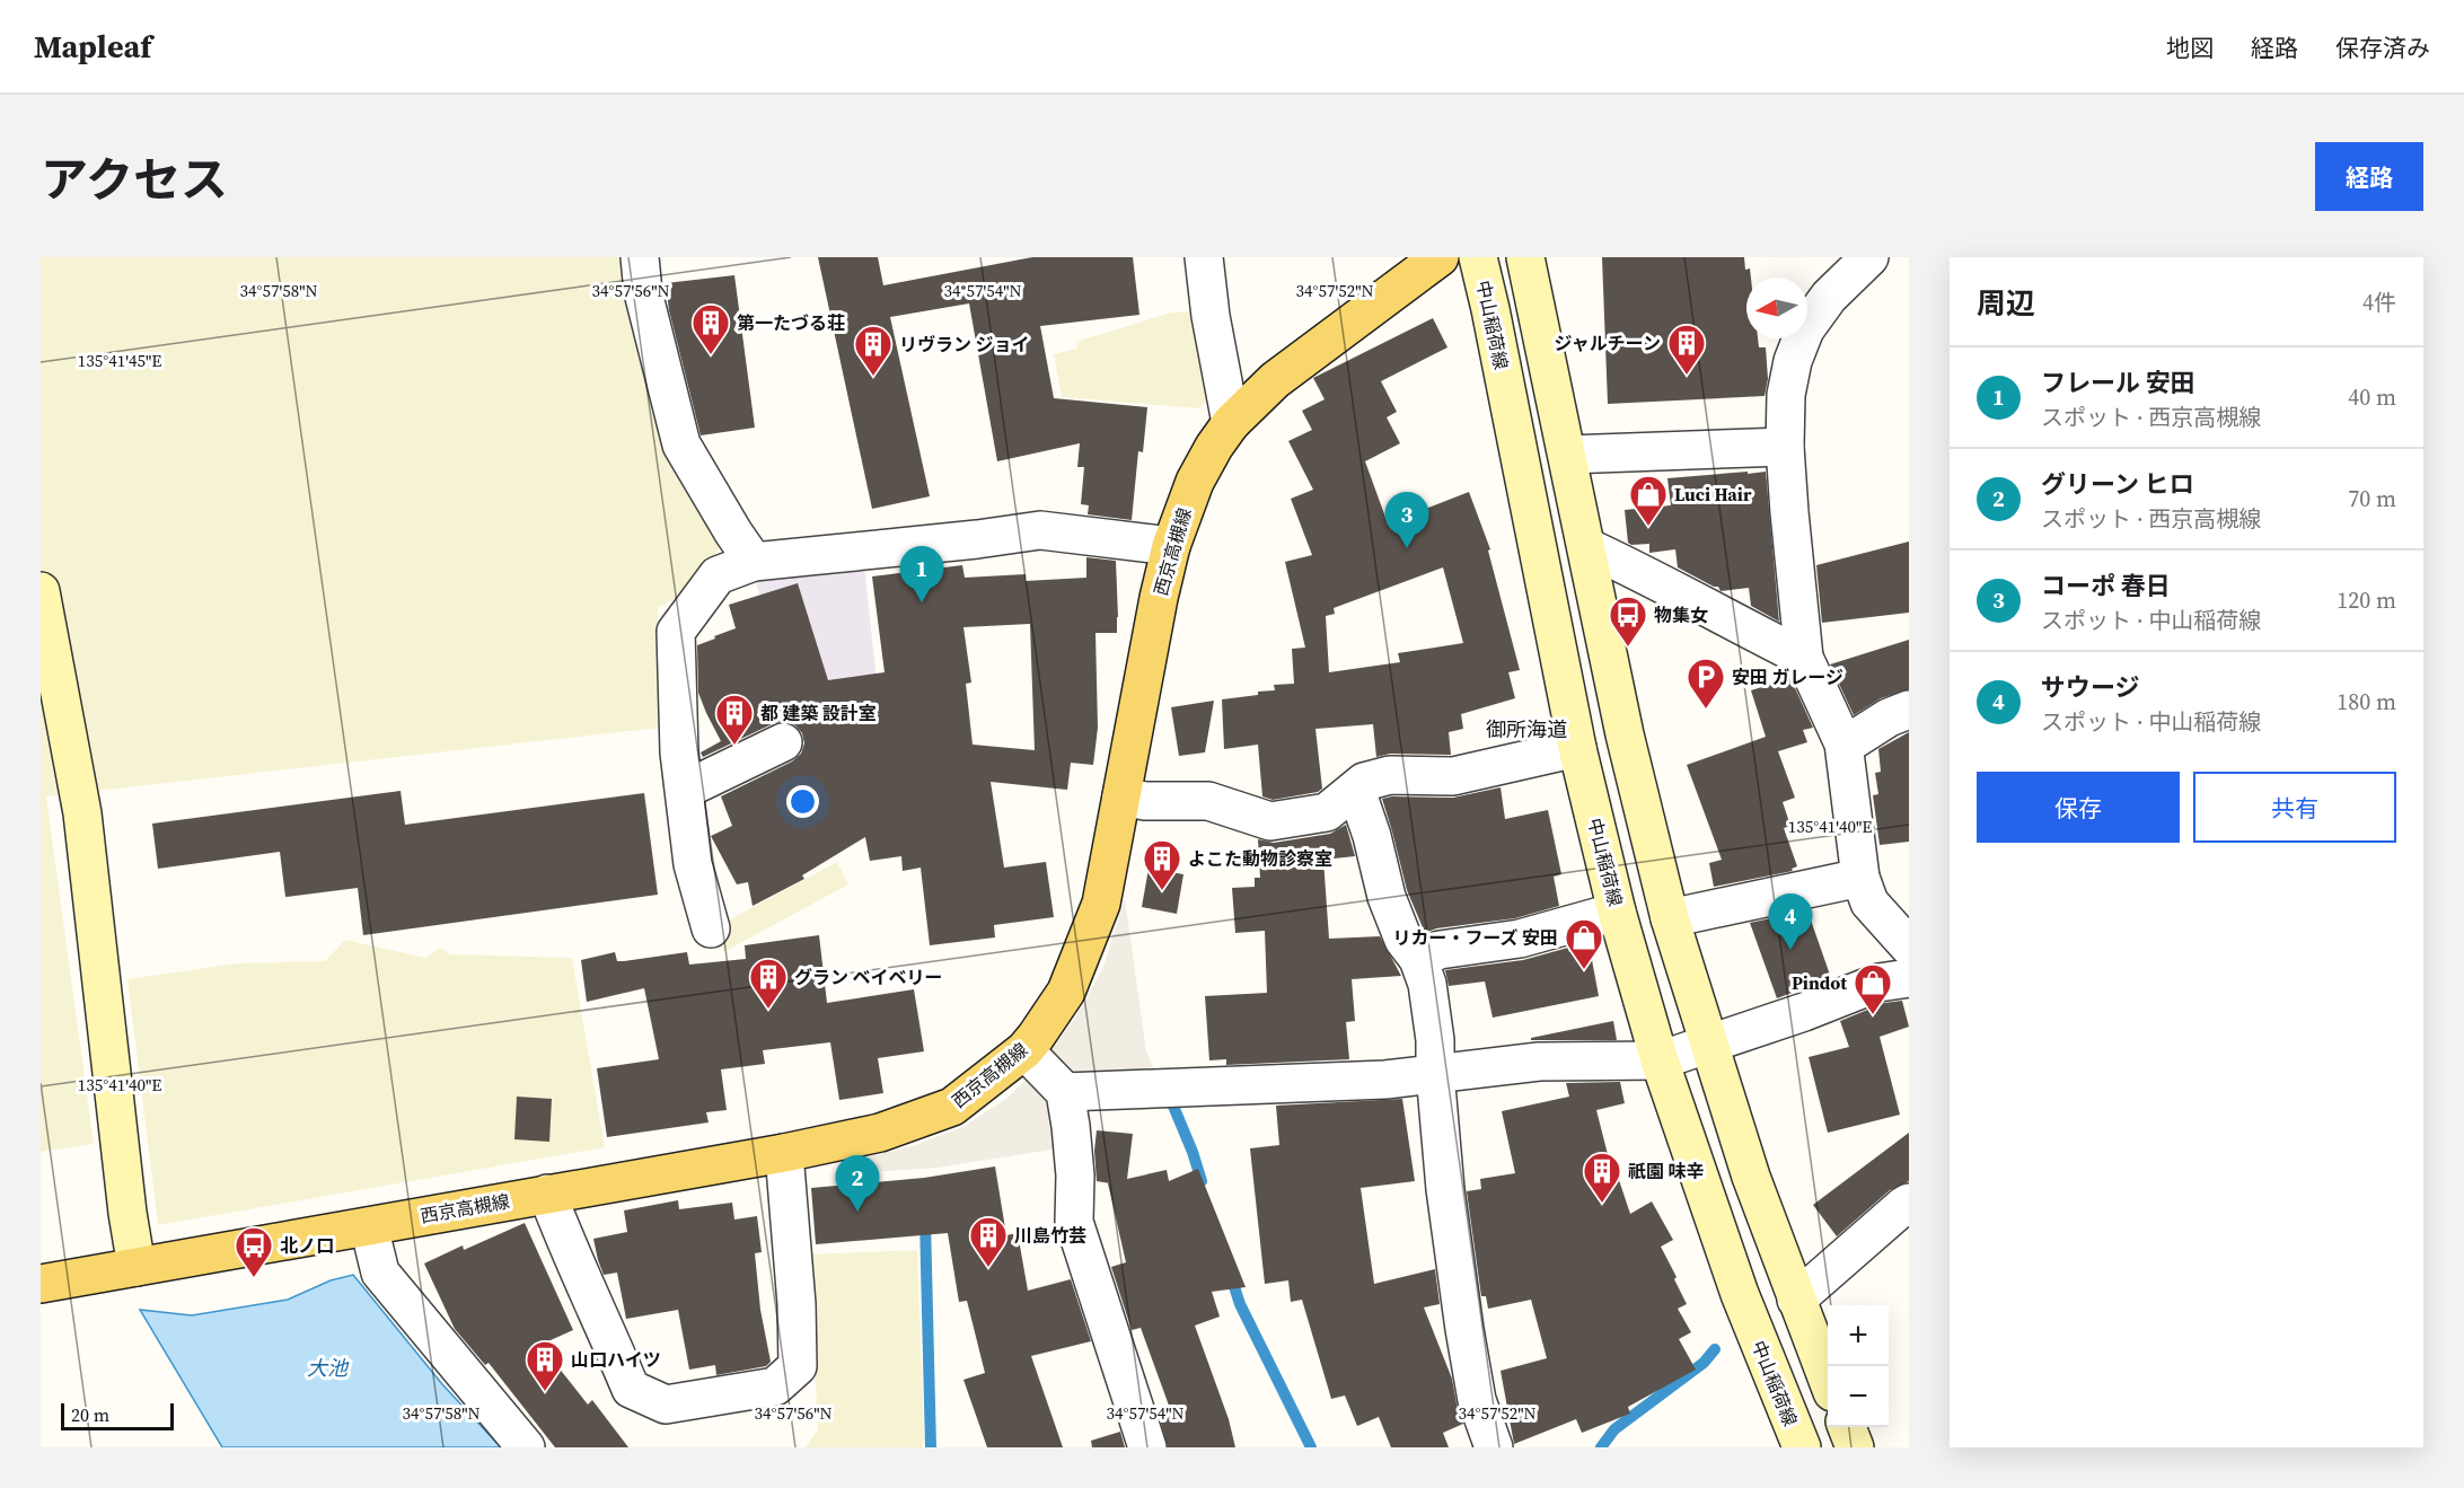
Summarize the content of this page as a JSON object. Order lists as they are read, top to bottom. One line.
{"streets":{"main road":["中山稲荷線","西京高槻線"]},"districts":["御所海道"],"water":["大池"],"places":{"building":["第一たづる荘","ジャルチーン","リヴラン ジョイ","都 建築 設計室","よこた動物診察室","グラン ベイベリー","祇園 味辛","川島竹芸","山口ハイツ"],"shop":["Luci Hair","リカー・フーズ 安田","Pindot"],"bus stop":["物集女","北ノ口"],"parking":["安田 ガレージ"]},"scale_bar":"20 m","north":"left","page":{"header":"Mapleaf","nav":["地図","経路","保存済み"],"title":"アクセス","buttons":["経路",["保存","共有"]],"heading":["周辺","4件"],"list":[{"mark":"1","name":"フレール 安田","note":"スポット · 西京高槻線","value":"40 m"},{"mark":"2","name":"グリーン ヒロ","note":"スポット · 西京高槻線","value":"70 m"},{"mark":"3","name":"コーポ 春日","note":"スポット · 中山稲荷線","value":"120 m"},{"mark":"4","name":"サウージ","note":"スポット · 中山稲荷線","value":"180 m"}],"pins":["3","1","4","2"],"map_buttons":["+","−"],"scale":"20 m"},"coordinates":["34°57'58\"N","34°57'56\"N","34°57'54\"N","34°57'52\"N","135°41'45\"E","135°41'40\"E"]}
